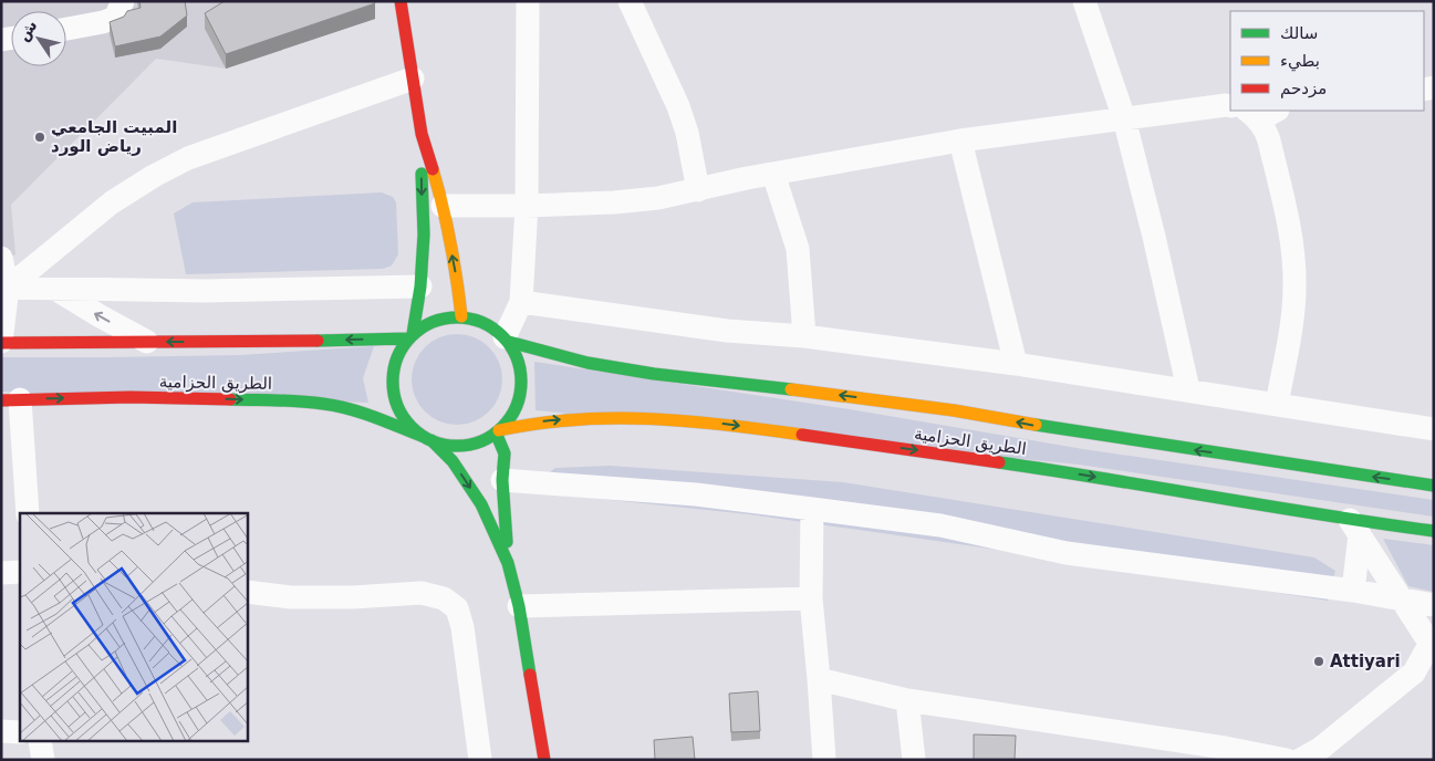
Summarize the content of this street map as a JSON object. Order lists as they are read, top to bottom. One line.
{"streets":{"main road":["الطريق الحزامية"]},"places":["المبيت الجامعي رياض الورد","Attiyari"],"legend":["سالك","بطيء","مزدحم"],"north":"top left"}
